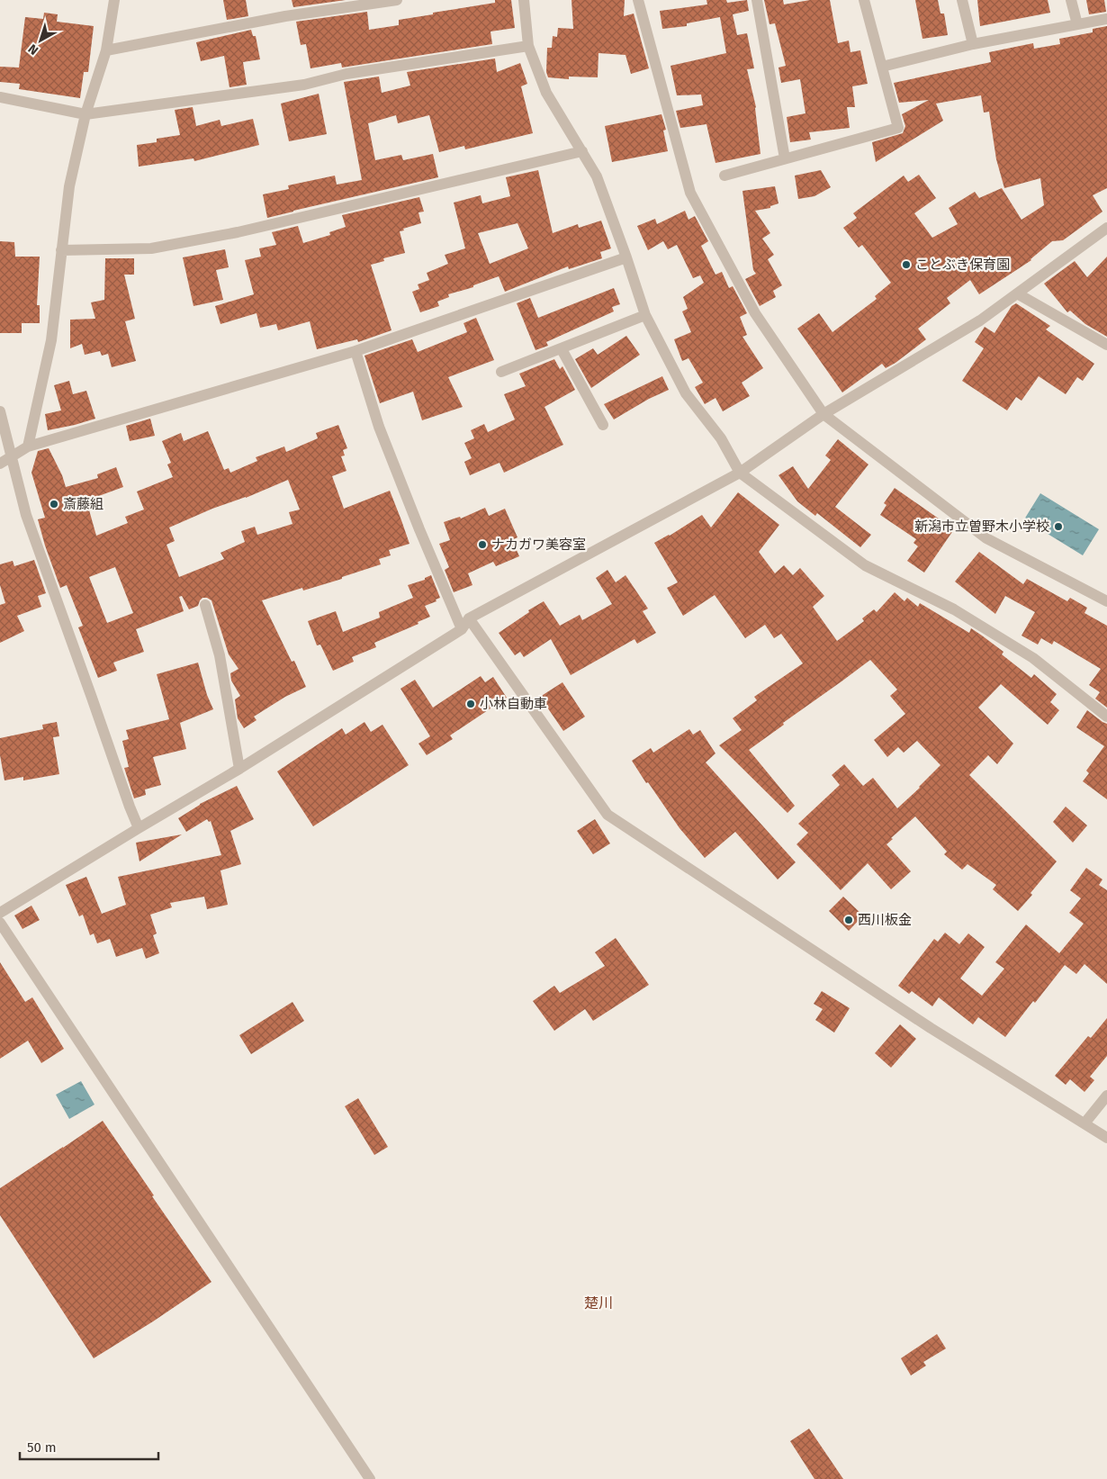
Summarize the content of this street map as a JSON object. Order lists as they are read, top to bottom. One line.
{"districts":["楚川"],"places":["ことぶき保育園","斎藤組","新潟市立曽野木小学校","ナカガワ美容室","小林自動車","西川板金"],"scale_bar":"50 m","north":"bottom left"}
